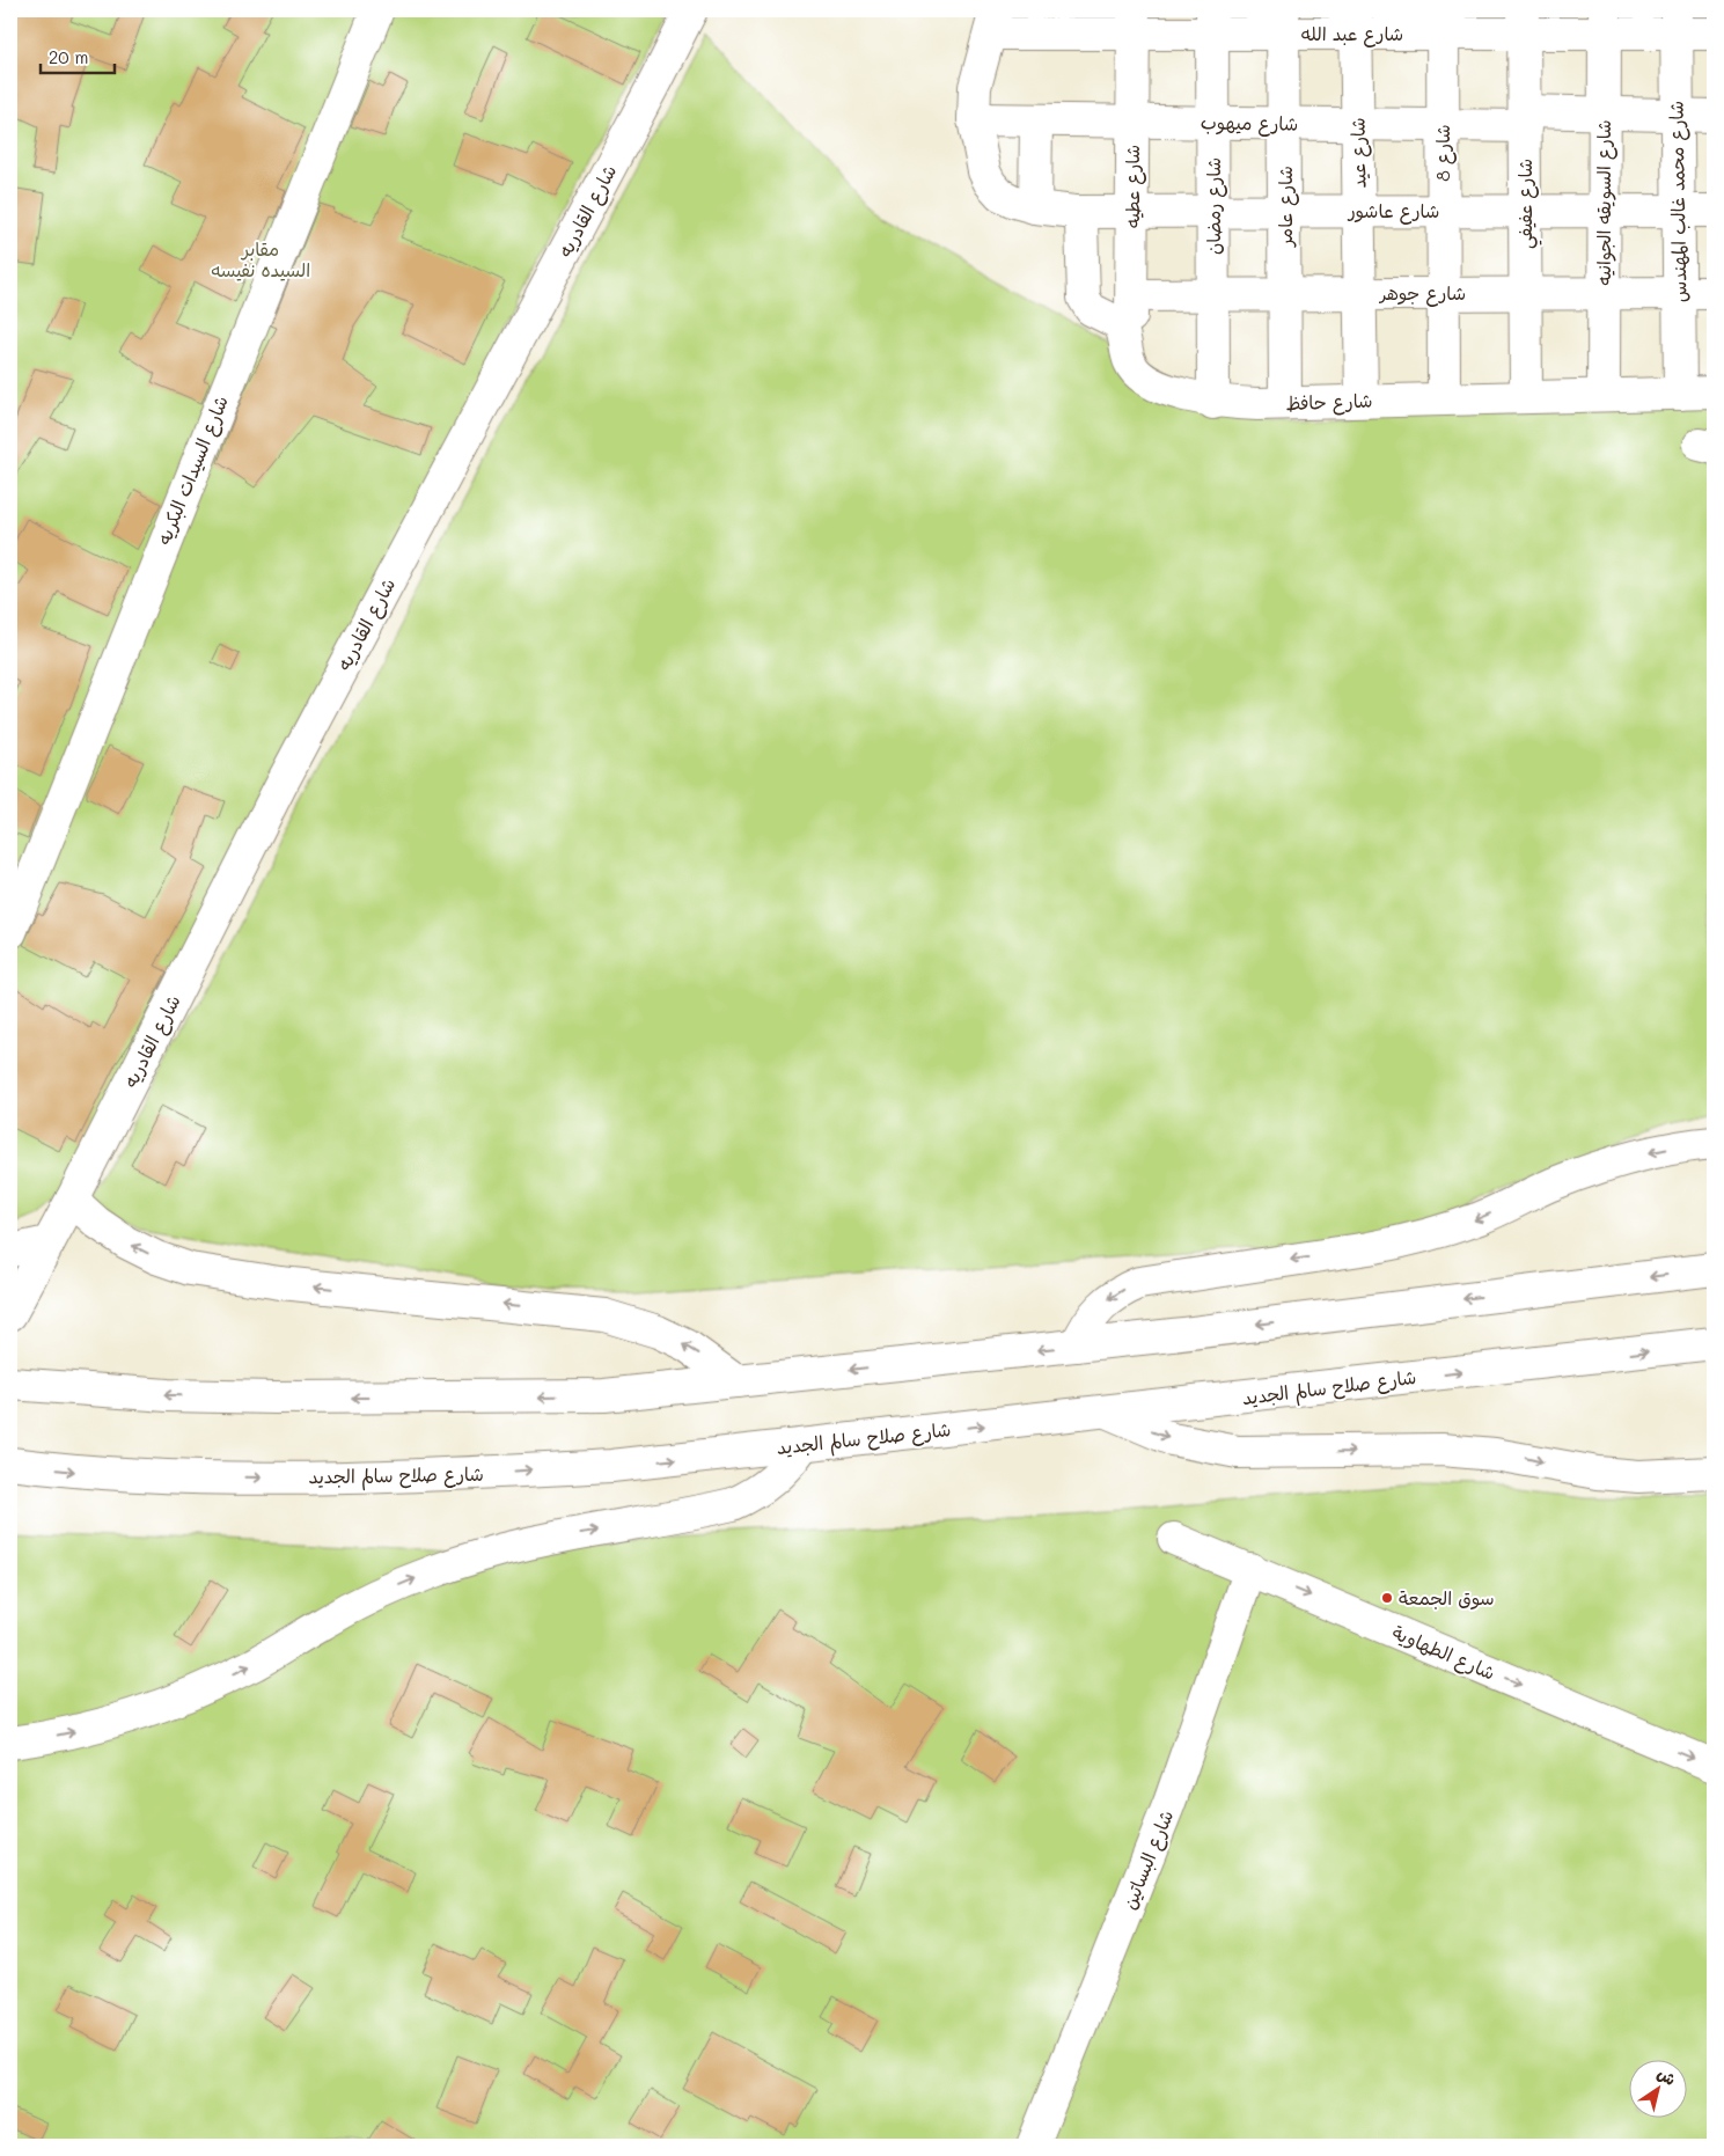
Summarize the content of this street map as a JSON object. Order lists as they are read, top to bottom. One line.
{"streets":{"main road":["شارع عبد الله","شارع ميهوب","شارع عيد","شارع 8","شارع عطيه","شارع محمد غالب المهندس","شارع السويقه الجوانيه","شارع عفيفي","شارع رمضان","شارع عامر","شارع القادريه","شارع عاشور","شارع جوهر","شارع حافظ","شارع السيدات البكريه","شارع صلاح سالم الجديد","شارع الطهاوية","شارع البساتين"]},"crossings":[["شارع عبد الله","شارع عيد"],["شارع عبد الله","شارع 8"],["شارع عبد الله","شارع عطيه"],["شارع عبد الله","شارع محمد غالب المهندس"],["شارع عبد الله","شارع السويقه الجوانيه"],["شارع عبد الله","شارع عفيفي"],["شارع عبد الله","شارع رمضان"],["شارع عبد الله","شارع عامر"],["شارع عبد الله","شارع عاشور"],["شارع ميهوب","شارع عيد"],["شارع ميهوب","شارع 8"],["شارع ميهوب","شارع عطيه"],["شارع ميهوب","شارع محمد غالب المهندس"],["شارع ميهوب","شارع السويقه الجوانيه"],["شارع ميهوب","شارع عفيفي"],["شارع ميهوب","شارع رمضان"],["شارع ميهوب","شارع عامر"],["شارع ميهوب","شارع عاشور"],["شارع عيد","شارع عاشور"],["شارع عيد","شارع جوهر"],["شارع عيد","شارع حافظ"],["شارع 8","شارع عاشور"],["شارع 8","شارع جوهر"],["شارع 8","شارع حافظ"],["شارع عطيه","شارع عاشور"],["شارع عطيه","شارع جوهر"],["شارع عطيه","شارع حافظ"],["شارع محمد غالب المهندس","شارع عاشور"],["شارع محمد غالب المهندس","شارع جوهر"],["شارع محمد غالب المهندس","شارع حافظ"],["شارع السويقه الجوانيه","شارع عاشور"],["شارع السويقه الجوانيه","شارع جوهر"],["شارع السويقه الجوانيه","شارع حافظ"],["شارع عفيفي","شارع عاشور"],["شارع عفيفي","شارع جوهر"],["شارع عفيفي","شارع حافظ"],["شارع رمضان","شارع عاشور"],["شارع رمضان","شارع جوهر"],["شارع رمضان","شارع حافظ"],["شارع عامر","شارع عاشور"],["شارع عامر","شارع جوهر"],["شارع عامر","شارع حافظ"],["شارع الطهاوية","شارع البساتين"]],"parks":["مقابر السيده نفيسه"],"places":["سوق الجمعة"],"scale_bar":"20 m","north":"top right"}
